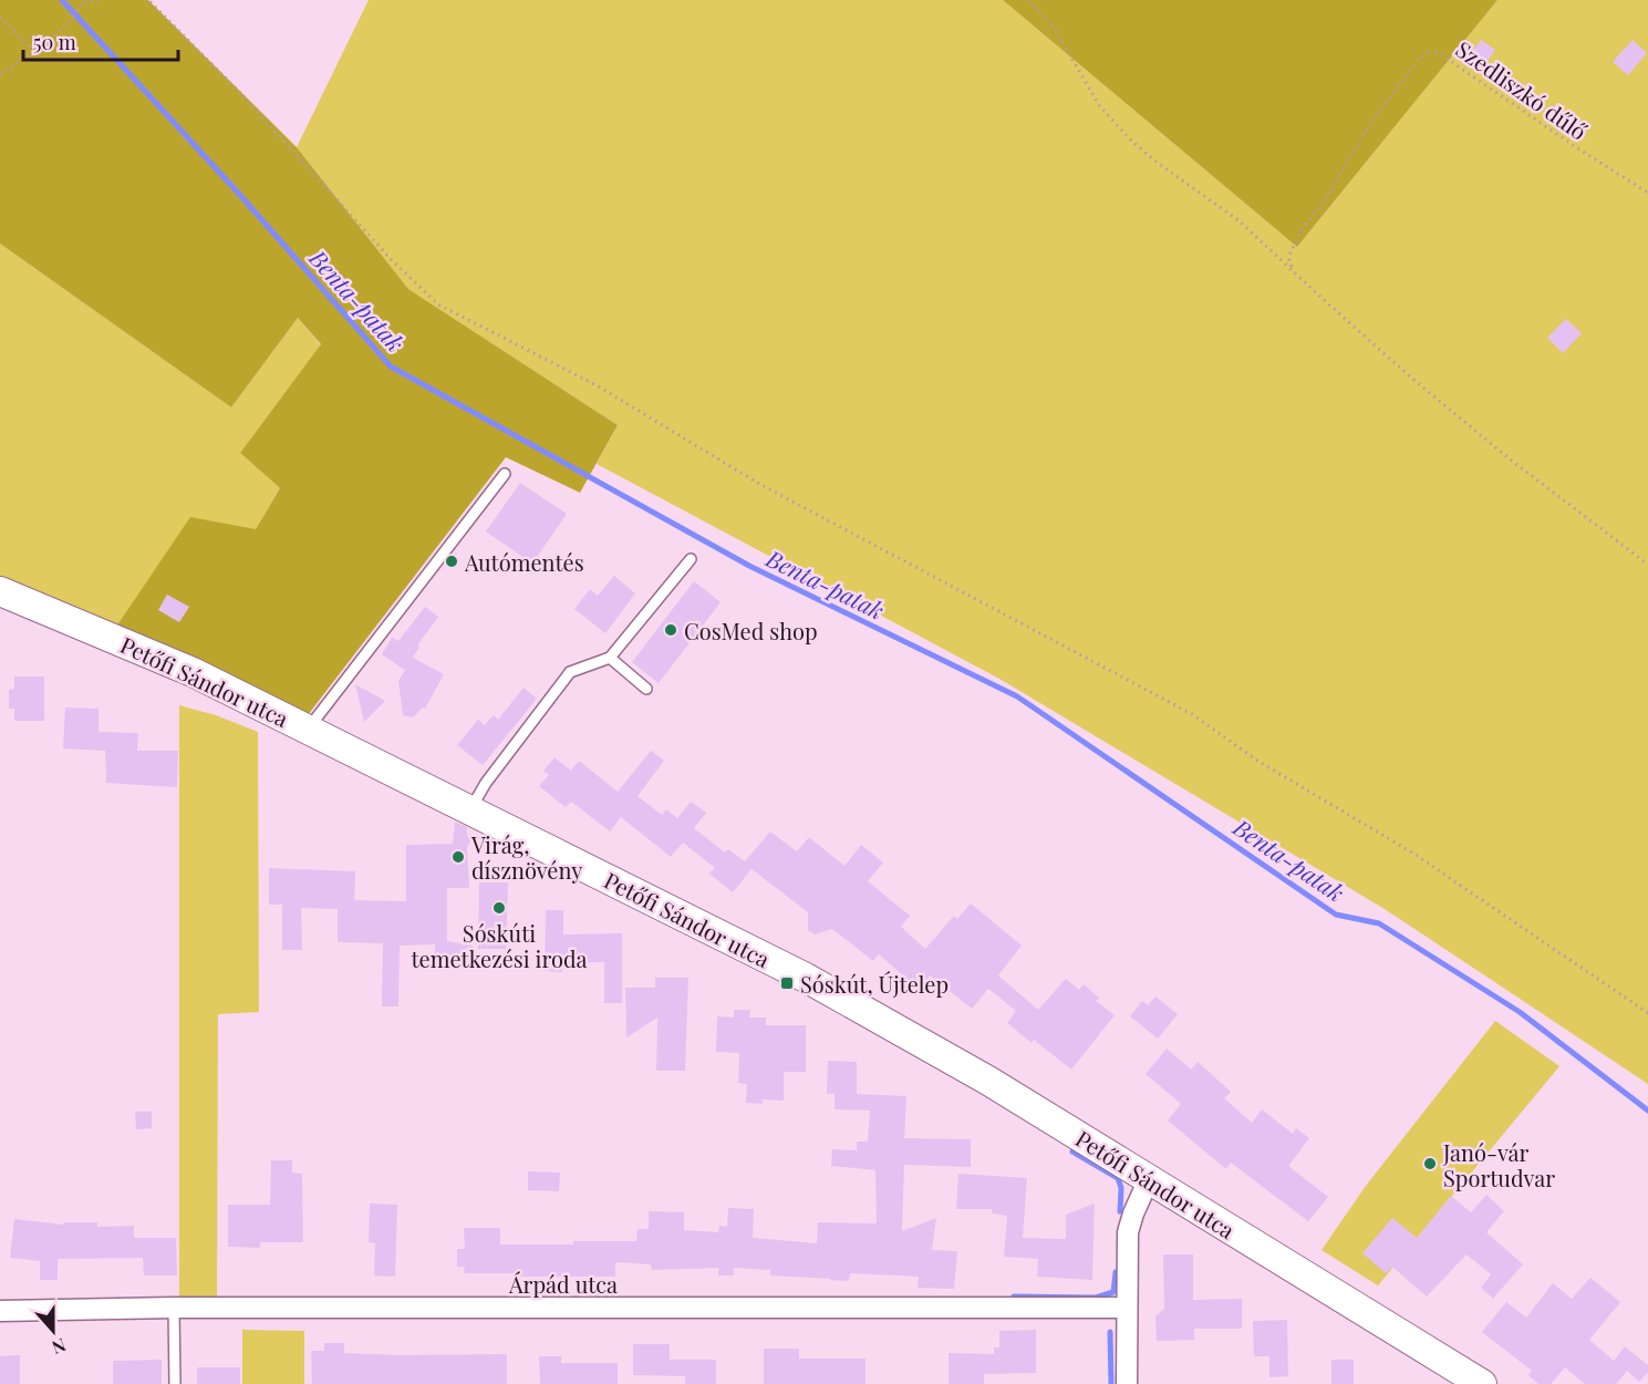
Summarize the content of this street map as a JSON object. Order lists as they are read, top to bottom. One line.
{"streets":{"main road":["Petőfi Sándor utca"],"street":["Árpád utca"],"path":["Szedliszkó dűlő"]},"water":["Benta-patak"],"places":{"other":["Autómentés","CosMed shop","Virág, dísznövény","Sóskúti temetkezési iroda","Janó-vár Sportudvar"],"transit":["Sóskút, Újtelep"]},"scale_bar":"50 m","north":"bottom"}
